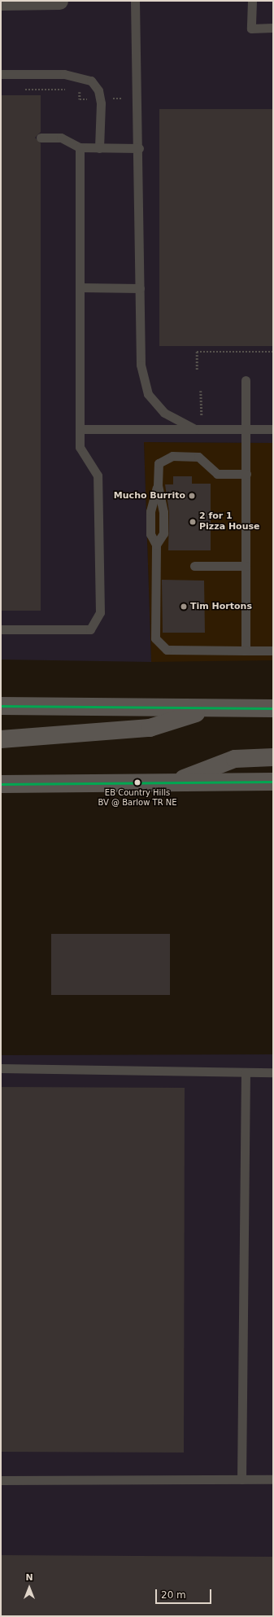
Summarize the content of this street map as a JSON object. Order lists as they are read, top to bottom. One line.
{"places":["Mucho Burrito","2 for 1 Pizza House","Tim Hortons","EB Country Hills BV @ Barlow TR NE"],"scale_bar":"20 m","north":"top"}
